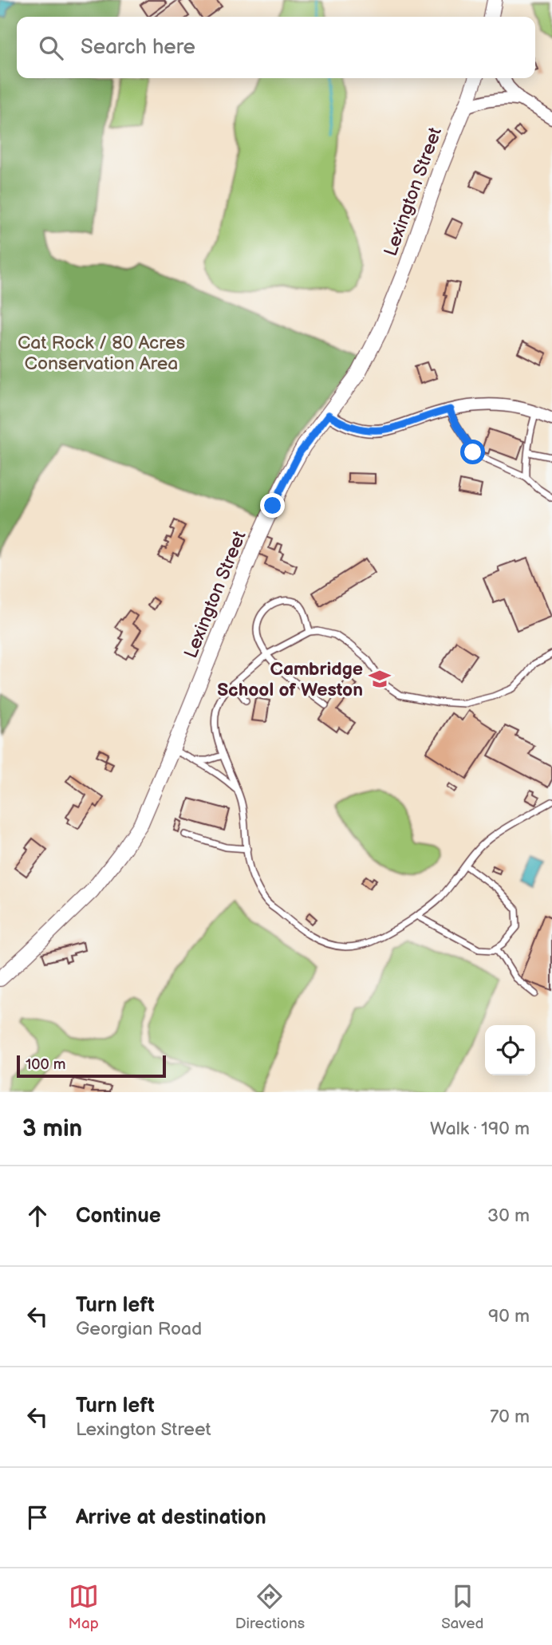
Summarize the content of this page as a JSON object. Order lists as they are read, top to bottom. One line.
{"streets":{"street":["Lexington Street"]},"parks":["Cat Rock / 80 Acres Conservation Area"],"places":{"school or university":["Cambridge School of Weston"]},"scale_bar":"100 m","page":{"search":"Search here","scale":"100 m","heading":["3 min","Walk · 190 m"],"list":[["Continue","30 m"],["Turn left","Georgian Road","90 m"],["Turn left","Lexington Street","70 m"],"Arrive at destination"],"nav":["Map","Directions","Saved"]}}
